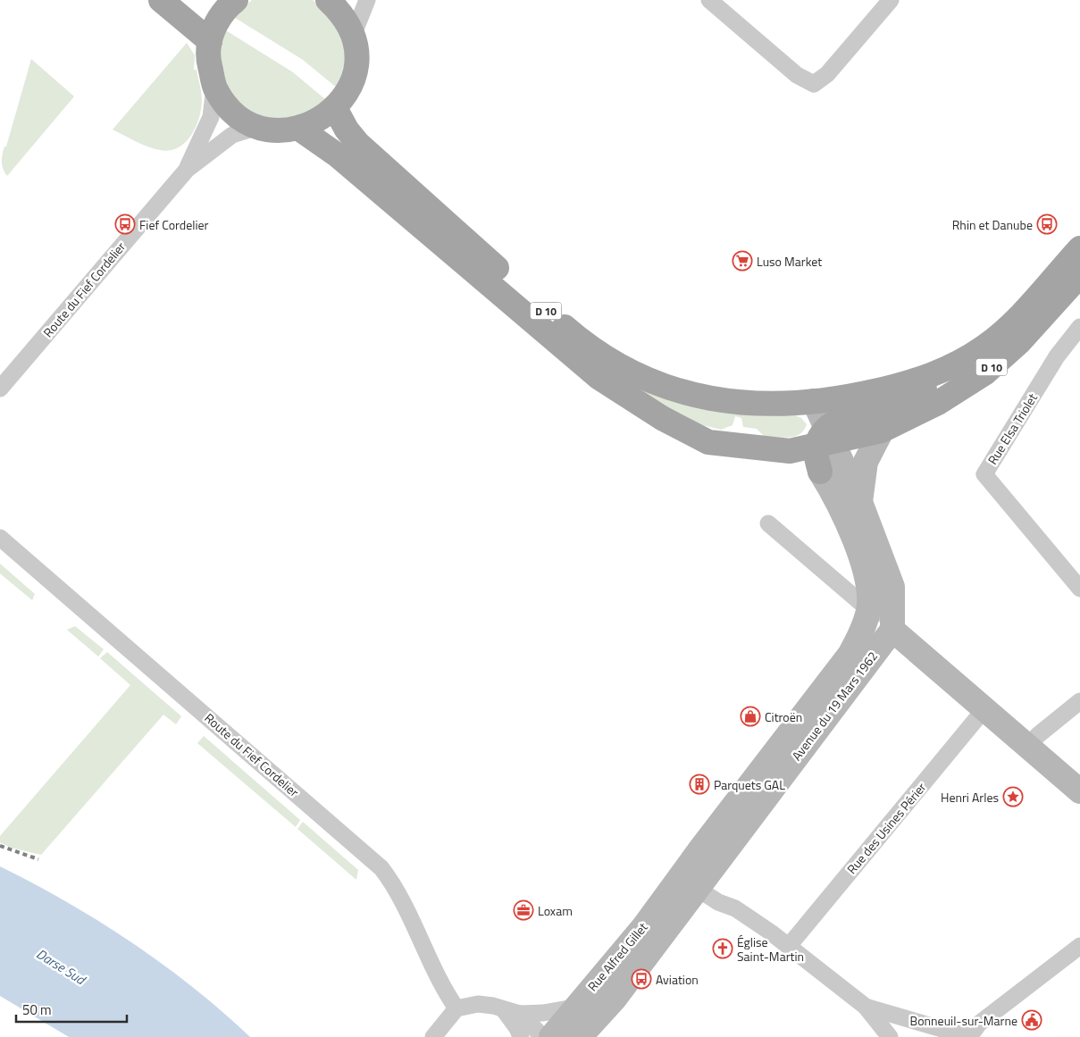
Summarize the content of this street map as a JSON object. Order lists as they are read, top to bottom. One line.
{"streets":{"main road":["D 10","Avenue du 19 Mars 1962","Rue Alfred Gillet"],"street":["Route du Fief Cordelier","Rue Elsa Triolet","Rue des Usines Périer"]},"crossings":[["Avenue du 19 Mars 1962","Rue Alfred Gillet"]],"water":["Darse Sud"],"places":{"bus stop":["Fief Cordelier","Rhin et Danube","Aviation"],"supermarket":["Luso Market"],"shop":["Citroën"],"building":["Parquets GAL"],"place":["Henri Arles"],"office":["Loxam"],"church":["Église Saint-Martin"],"public building":["Bonneuil-sur-Marne"]},"scale_bar":"50 m"}
